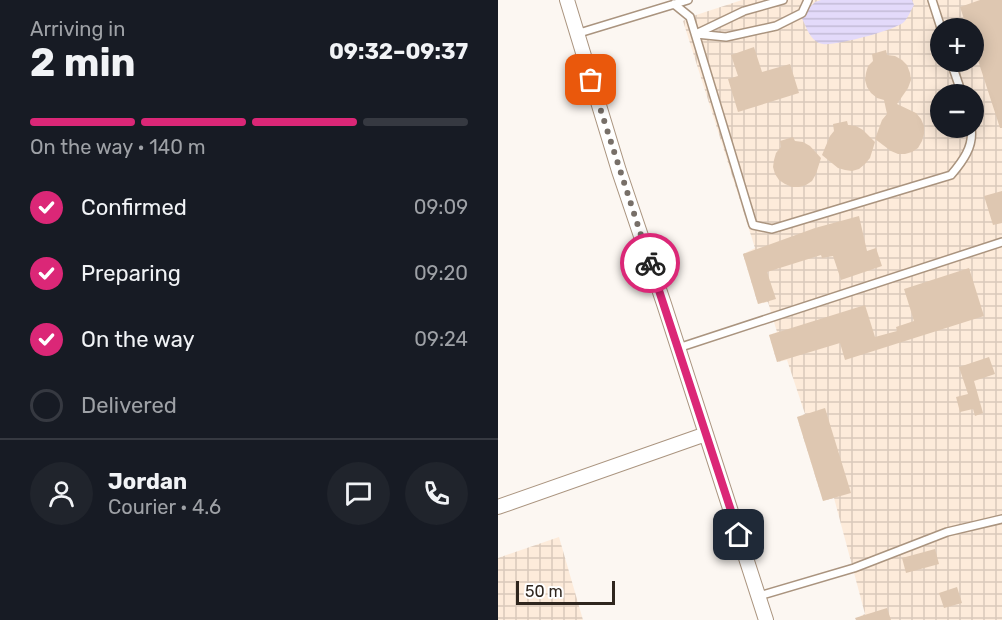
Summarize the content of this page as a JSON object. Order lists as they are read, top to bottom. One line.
{"scale_bar":"50 m","page":{"heading":["2 min","Arriving in","09:32–09:37"],"panel":["Jordan","Courier · 4.6"],"map_buttons":["+","−"],"bar":"On the way · 140 m","list":[["Confirmed","09:09"],["Preparing","09:20"],["On the way","09:24"],"Delivered"],"scale":"50 m"}}
